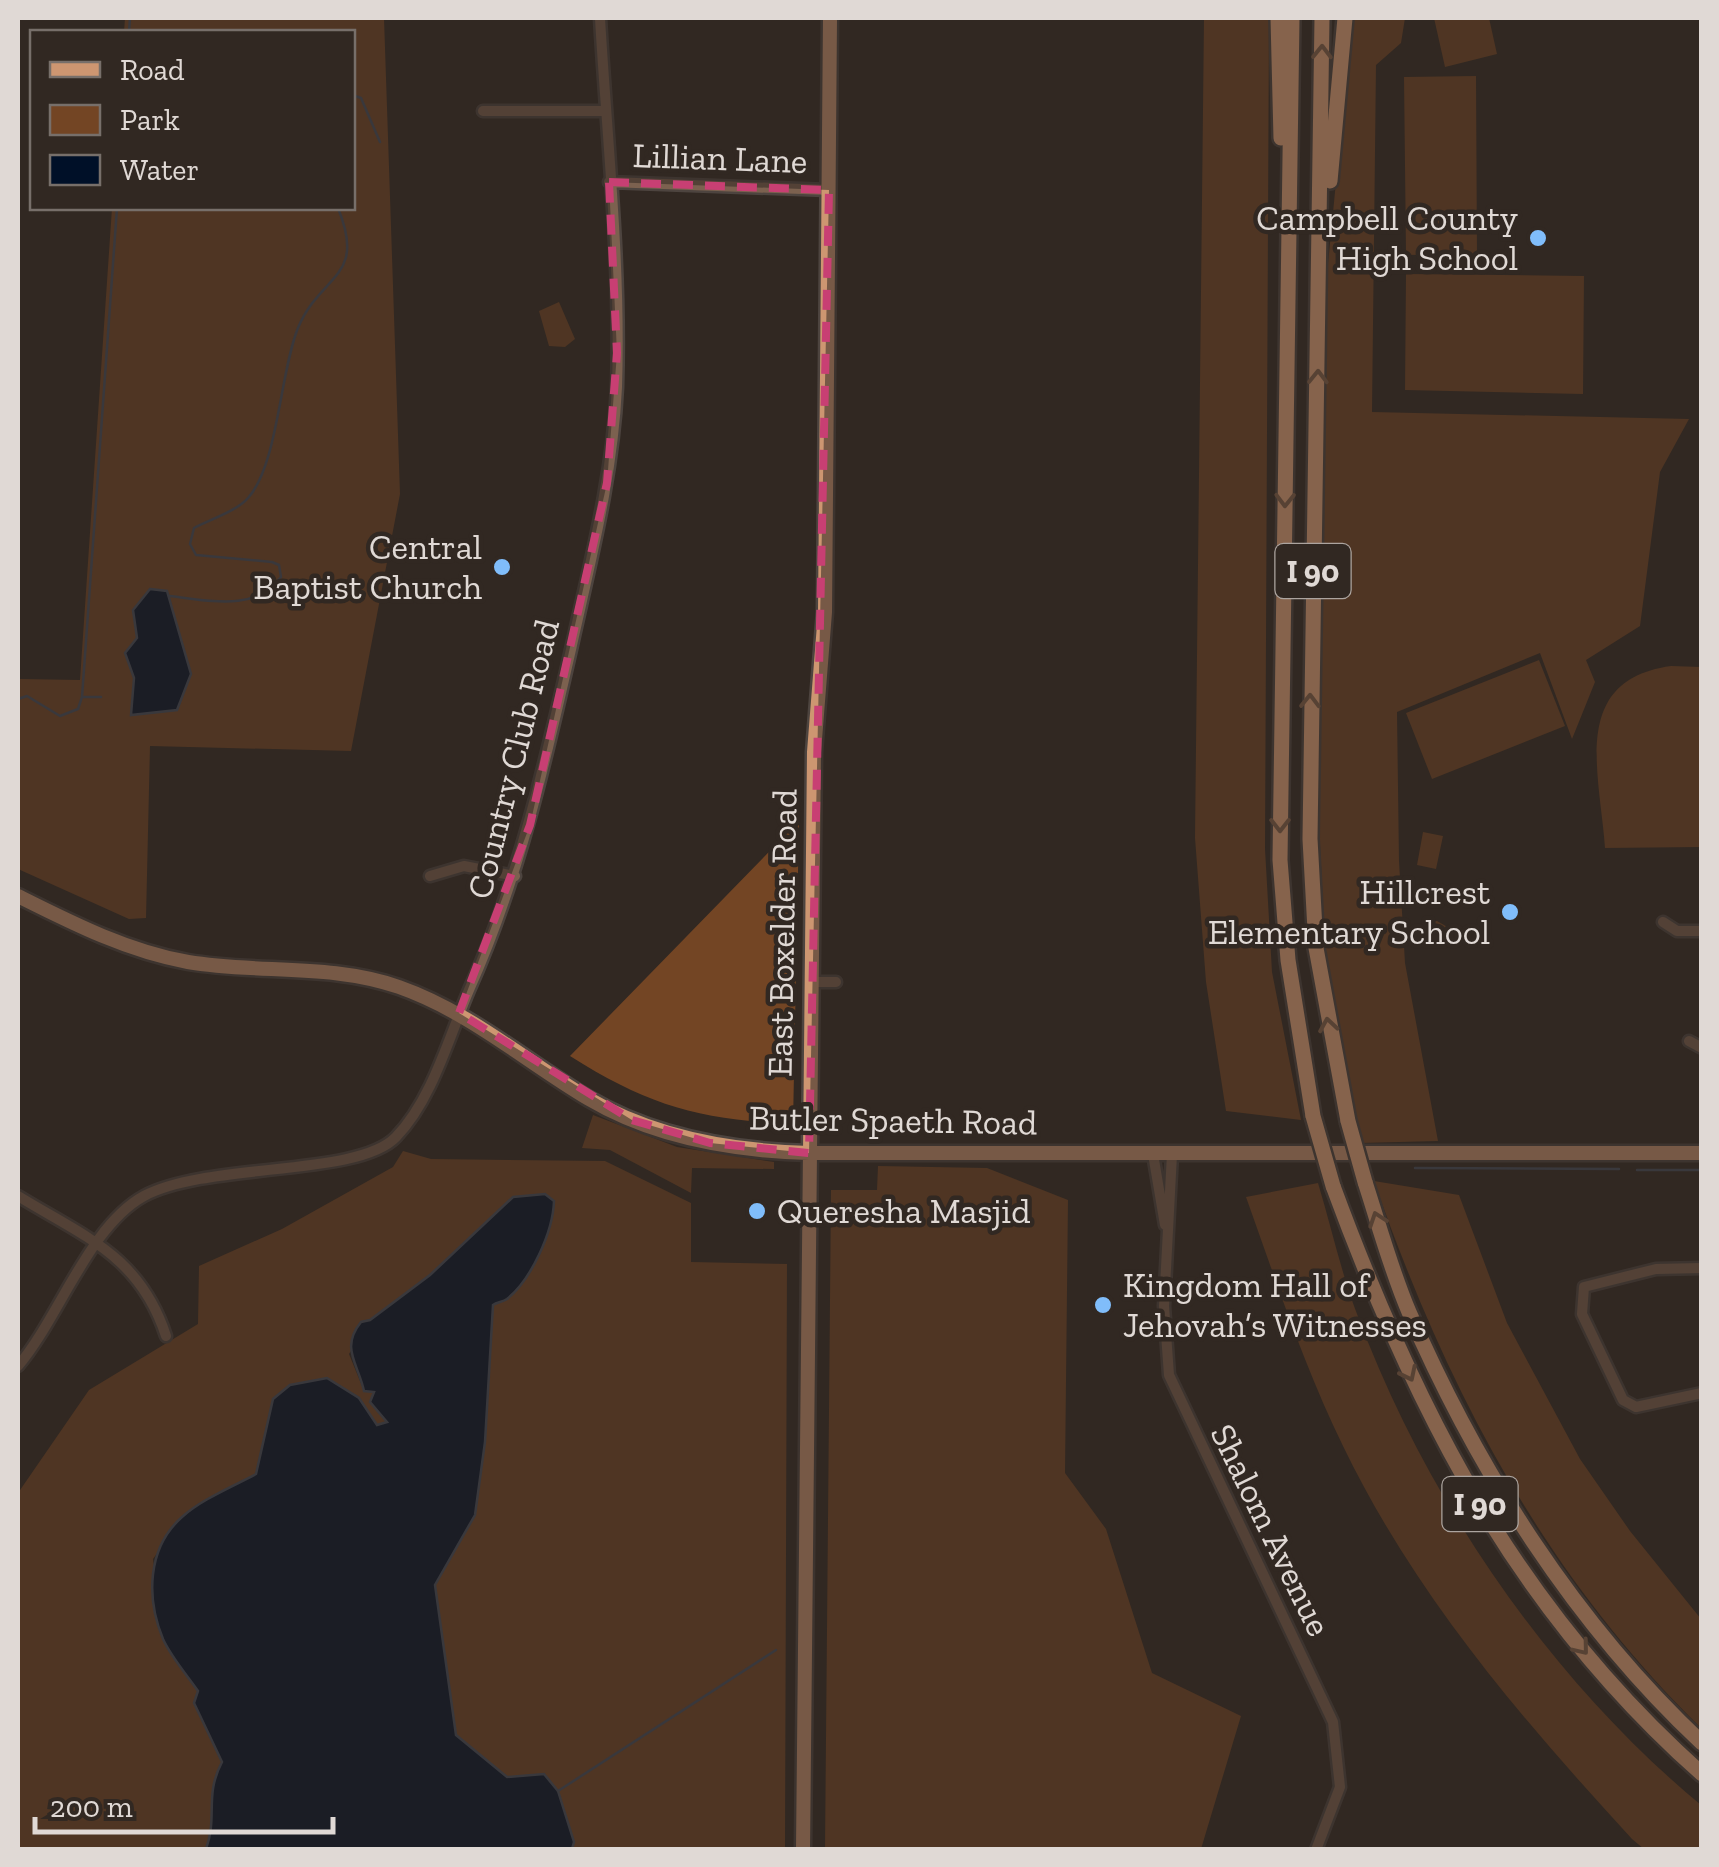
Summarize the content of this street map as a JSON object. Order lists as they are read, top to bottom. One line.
{"streets":{"highway":["I 90"],"main road":["East Boxelder Road","Butler Spaeth Road"],"street":["Lillian Lane","Country Club Road","Shalom Avenue"]},"crossings":[["Lillian Lane","Country Club Road"],["Lillian Lane","East Boxelder Road"],["Country Club Road","Butler Spaeth Road"],["East Boxelder Road","Butler Spaeth Road"],["Butler Spaeth Road","Shalom Avenue"]],"places":["Campbell County High School","Central Baptist Church","Hillcrest Elementary School","Queresha Masjid","Kingdom Hall of Jehovah’s Witnesses"],"legend":["Road","Park","Water"],"scale_bar":"200 m"}
